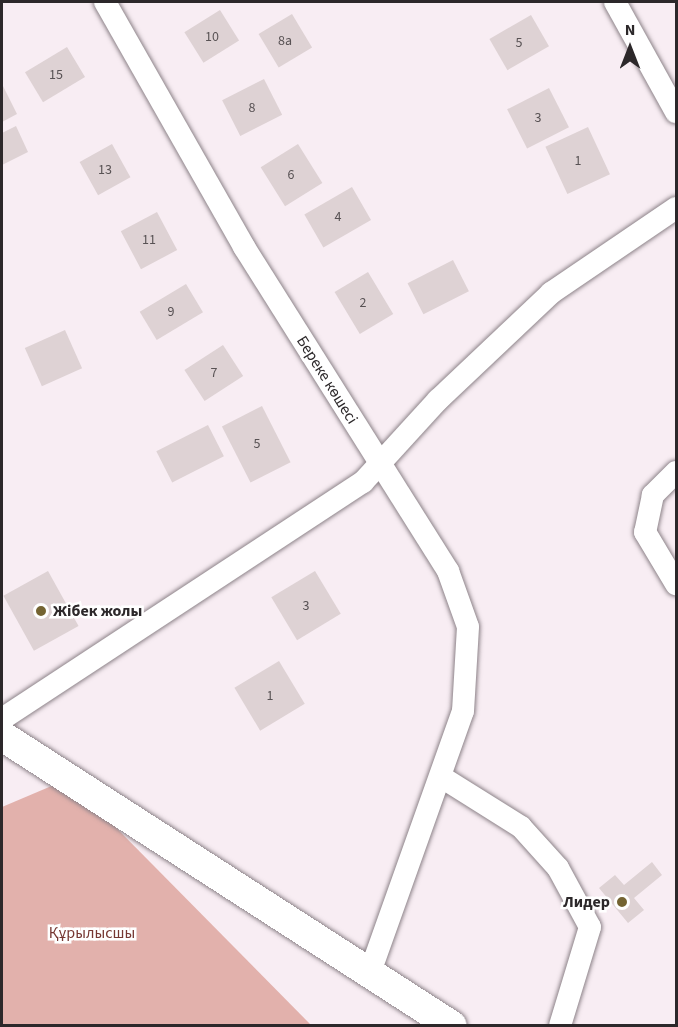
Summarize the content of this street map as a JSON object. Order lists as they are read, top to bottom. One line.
{"streets":{"street":["Береке көшесі"]},"parks":["Құрылысшы"],"places":["Жібек жолы","Лидер"],"house_numbers":["10","8а","5","15","8","3","1","13","6","4","11","2","9","7","5","3","1"],"north":"top"}
